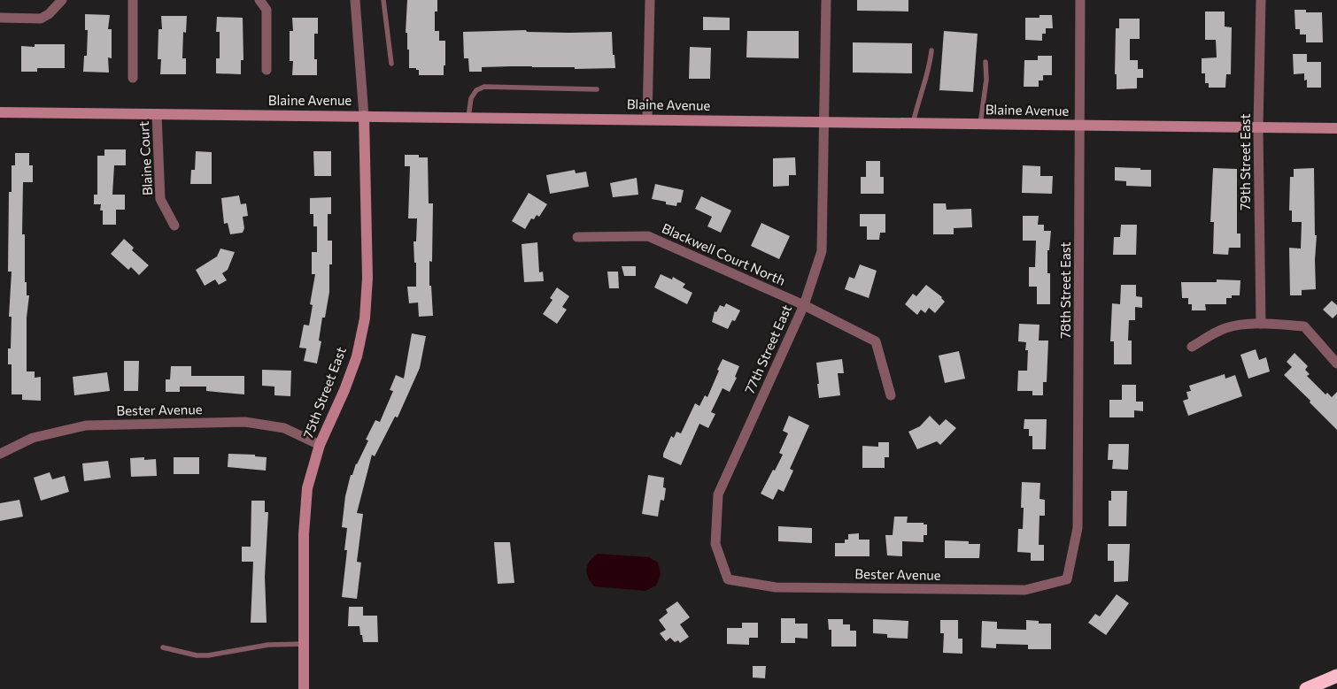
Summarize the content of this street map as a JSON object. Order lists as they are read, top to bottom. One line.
{"streets":{"street":["Blaine Avenue","Blaine Court","79th Street East","Blackwell Court North","78th Street East","77th Street East","75th Street East","Bester Avenue"]},"crossings":[["Blaine Avenue","Blaine Court"],["Blaine Avenue","79th Street East"],["Blaine Avenue","78th Street East"],["Blaine Avenue","77th Street East"],["Blaine Avenue","75th Street East"],["Blackwell Court North","77th Street East"],["78th Street East","Bester Avenue"],["77th Street East","Bester Avenue"],["75th Street East","Bester Avenue"]]}
